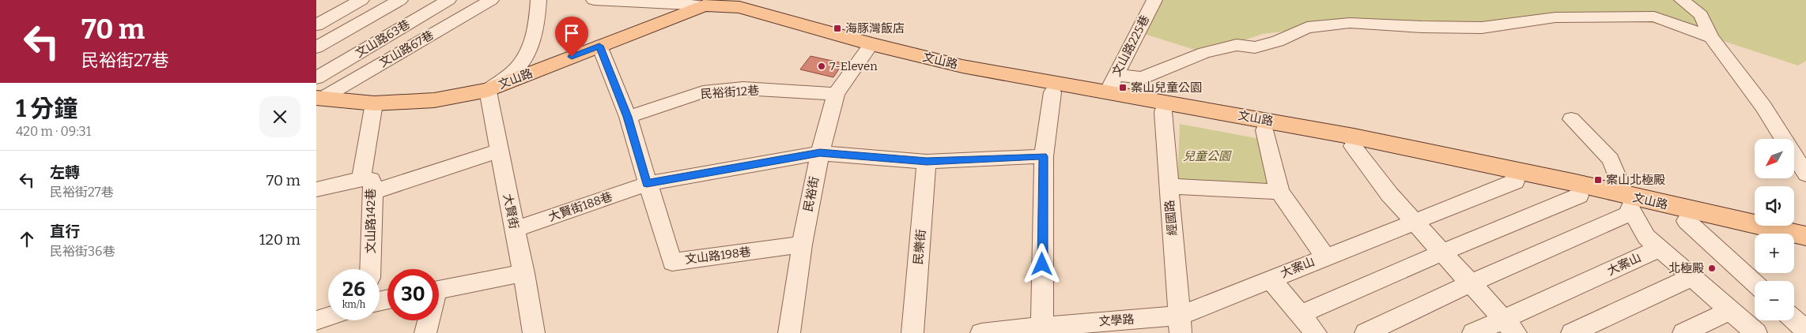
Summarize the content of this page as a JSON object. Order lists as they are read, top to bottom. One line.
{"streets":{"main road":["文山路"],"street":["文山路63巷","文山路225巷","文山路67巷","民裕街12巷","民裕街","大賢街188巷","大賢街","經國路","文山路142巷","民樂街","文山路198巷","大案山","文學路"]},"crossings":[["文山路225巷","文山路"],["文山路67巷","文山路"],["文山路","民裕街"],["文山路","大賢街"],["文山路","經國路"],["文山路","文山路142巷"],["文山路","文山路198巷"],["文山路","大案山"],["民裕街12巷","民裕街"],["民裕街12巷","文山路198巷"],["民裕街","大賢街188巷"],["民裕街","文山路198巷"],["大賢街188巷","大賢街"],["大賢街188巷","民樂街"],["大賢街188巷","文山路198巷"],["經國路","大案山"],["經國路","文學路"],["大案山","文學路"]],"parks":["兒童公園"],"places":{"transit":["海豚灣飯店","案山兒童公園","案山北極殿"],"other":["7-Eleven","北極殿"]},"north":"bottom left","page":{"turn":["70 m","民裕街27巷"],"heading":["1 分鐘","420 m · 09:31"],"map_buttons":["+","−"],"list":[{"name":"左轉","note":"民裕街27巷","value":"70 m"},{"name":"直行","note":"民裕街36巷","value":"120 m"}],"speed":"26 km/h","limit":"30"}}
